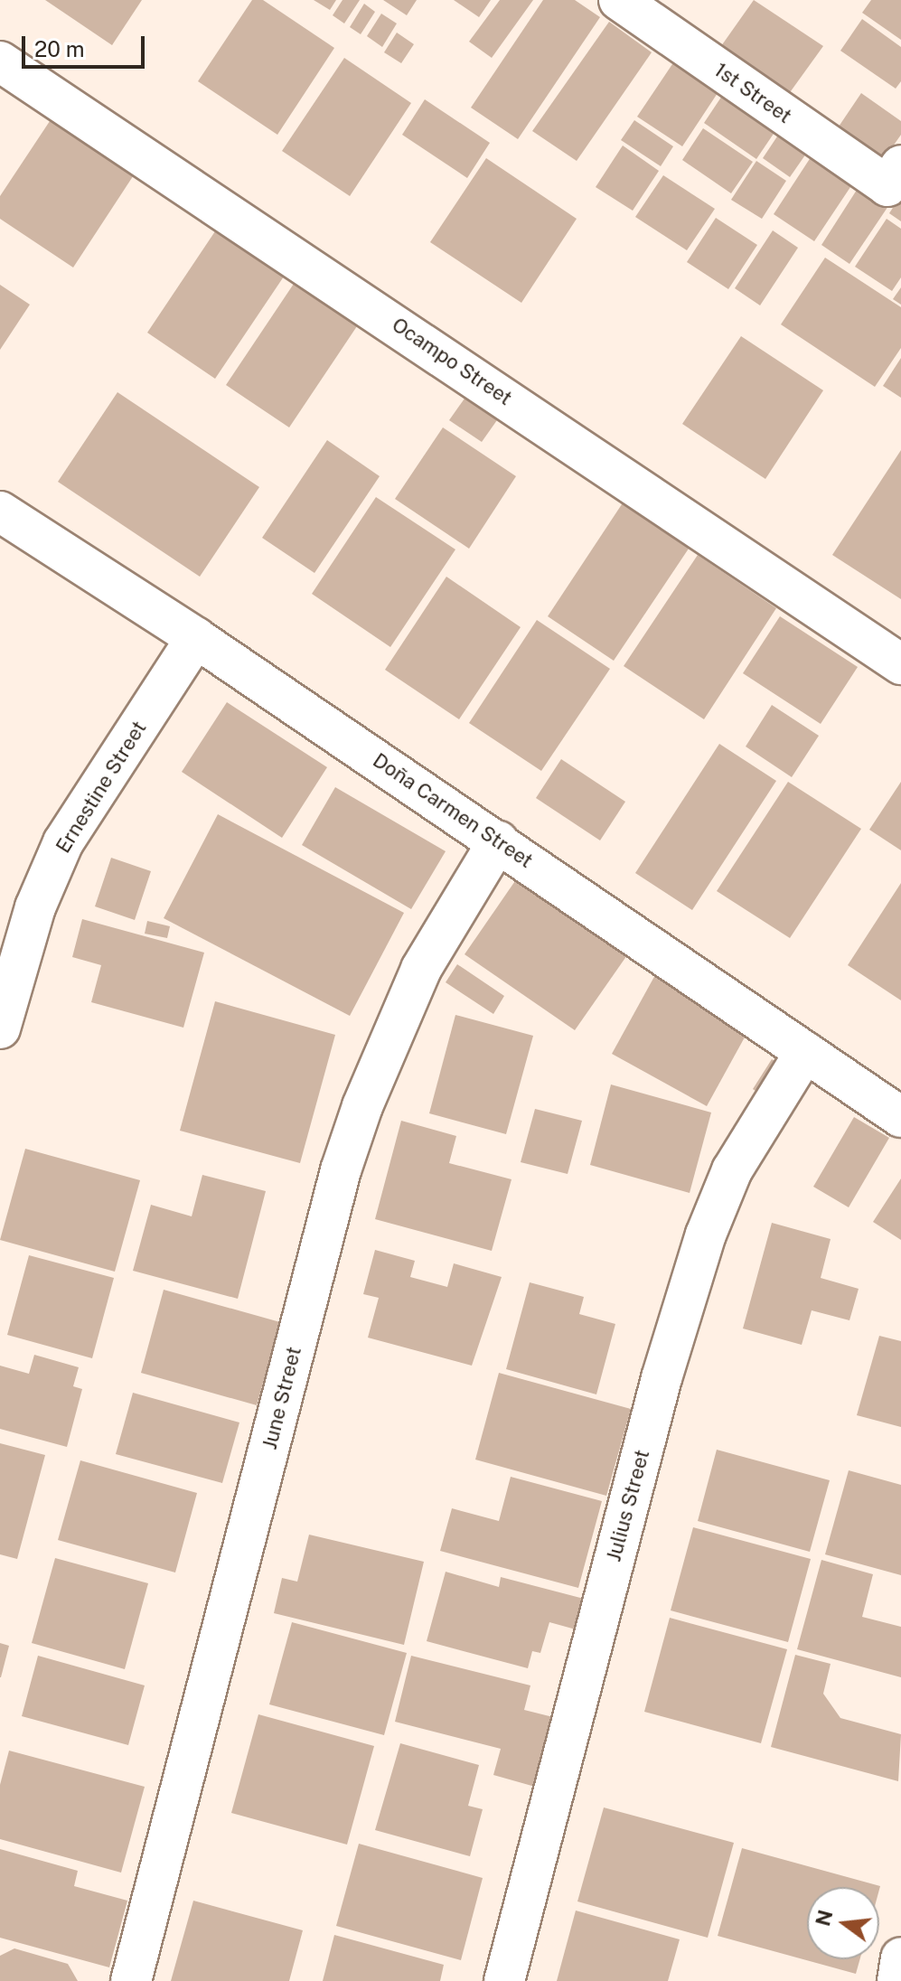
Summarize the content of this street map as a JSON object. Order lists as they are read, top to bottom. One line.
{"streets":{"street":["1st Street","Ocampo Street","Ernestine Street","Doña Carmen Street","June Street","Julius Street"]},"crossings":[["Ernestine Street","Doña Carmen Street"],["Doña Carmen Street","June Street"],["Doña Carmen Street","Julius Street"]],"scale_bar":"20 m","north":"left"}
